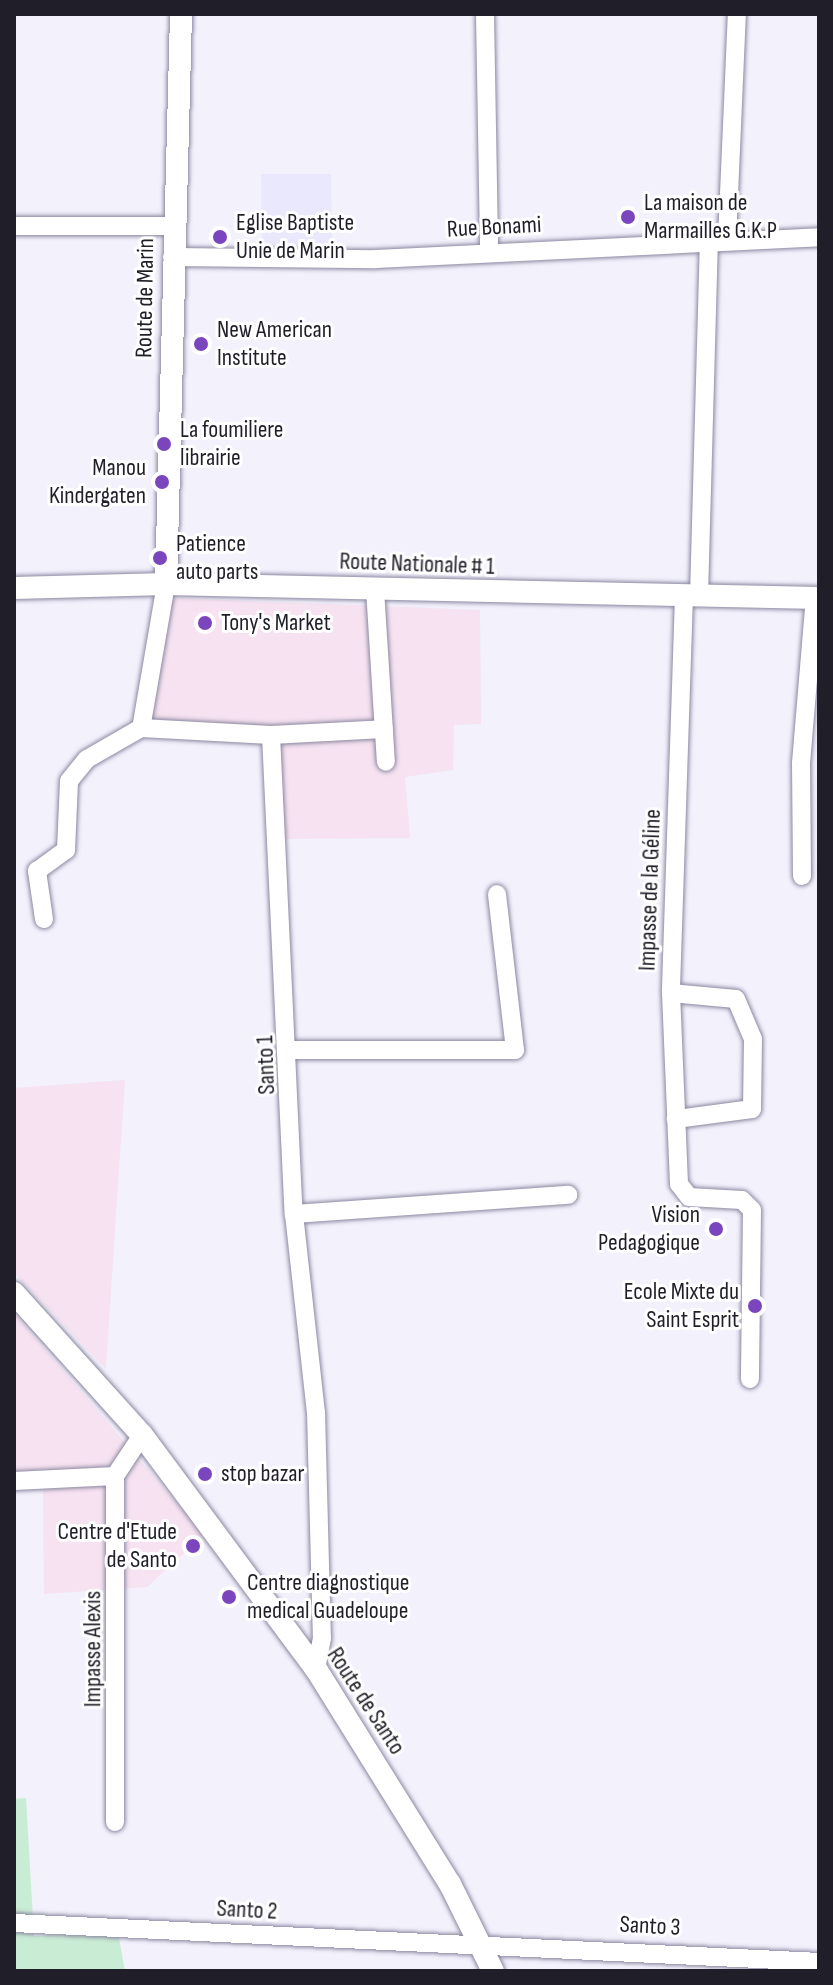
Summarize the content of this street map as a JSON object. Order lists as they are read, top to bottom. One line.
{"streets":{"main road":["Route de Marin","Route Nationale # 1","Route de Santo"],"street":["Rue Bonami","Impasse de la Géline","Santo 1","Impasse Alexis","Santo 2","Santo 3"]},"crossings":[["Rue Bonami","Route de Marin"],["Rue Bonami","Impasse de la Géline"],["Route de Marin","Route Nationale # 1"],["Route Nationale # 1","Impasse de la Géline"],["Santo 1","Route de Santo"],["Route de Santo","Santo 2"],["Route de Santo","Santo 3"],["Santo 2","Santo 3"]],"places":["La maison de Marmailles G.K.P","Eglise Baptiste Unie de Marin","New American Institute","La foumiliere librairie","Manou Kindergaten","Patience auto parts","Tony's Market","Vision Pedagogique","Ecole Mixte du Saint Esprit","stop bazar","Centre d'Etude de Santo","Centre diagnostique medical Guadeloupe"]}
